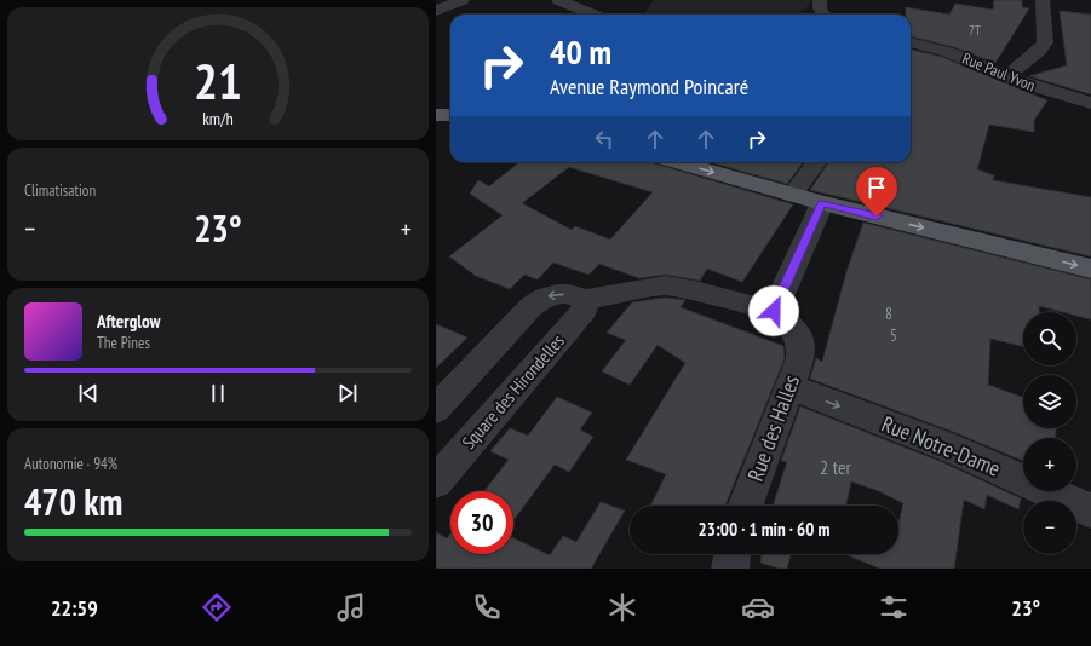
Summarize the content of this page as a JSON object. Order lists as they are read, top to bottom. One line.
{"streets":{"street":["Rue Paul Yvon","Square des Hirondelles","Rue des Halles","Rue Notre-Dame"]},"crossings":[["Rue des Halles","Rue Notre-Dame"]],"one_way":["Rue Notre-Dame"],"house_numbers":["7T","8","5","2 ter"],"page":{"turn":["40 m","Avenue Raymond Poincaré"],"tile":["Climatisation",["Autonomie · 94%","470 km"]],"heat":["−","23°","+"],"song":["Afterglow","The Pines"],"map_buttons":["+","−"],"limit":"30","trip":"23:00 · 1 min · 60 m","tabs":["22:59","23°"],"gauge":["21","km/h"]}}
